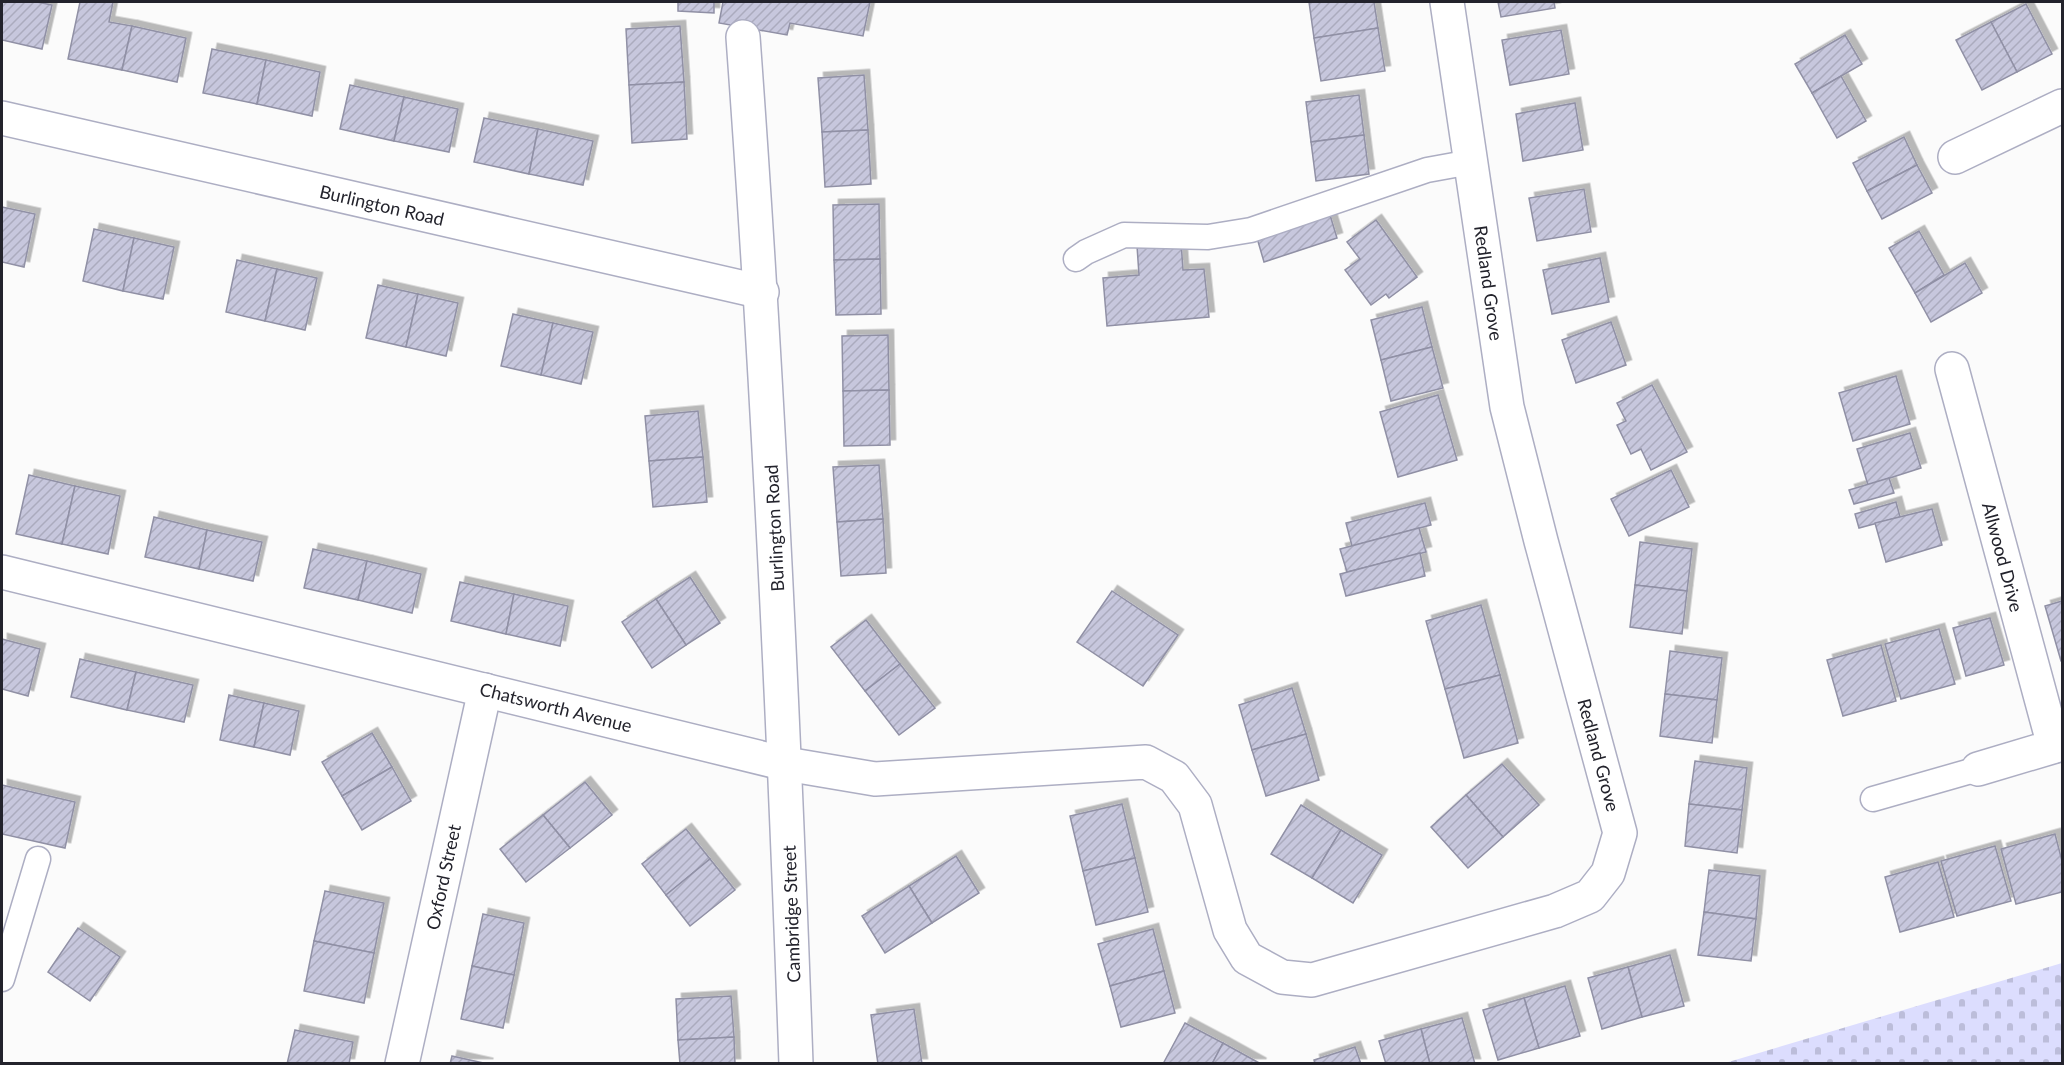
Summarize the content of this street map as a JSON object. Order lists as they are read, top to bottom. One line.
{"streets":{"street":["Burlington Road","Redland Grove","Allwood Drive","Chatsworth Avenue","Oxford Street","Cambridge Street"]},"crossings":[["Burlington Road","Chatsworth Avenue"],["Burlington Road","Cambridge Street"],["Redland Grove","Chatsworth Avenue"],["Chatsworth Avenue","Oxford Street"],["Chatsworth Avenue","Cambridge Street"]]}
